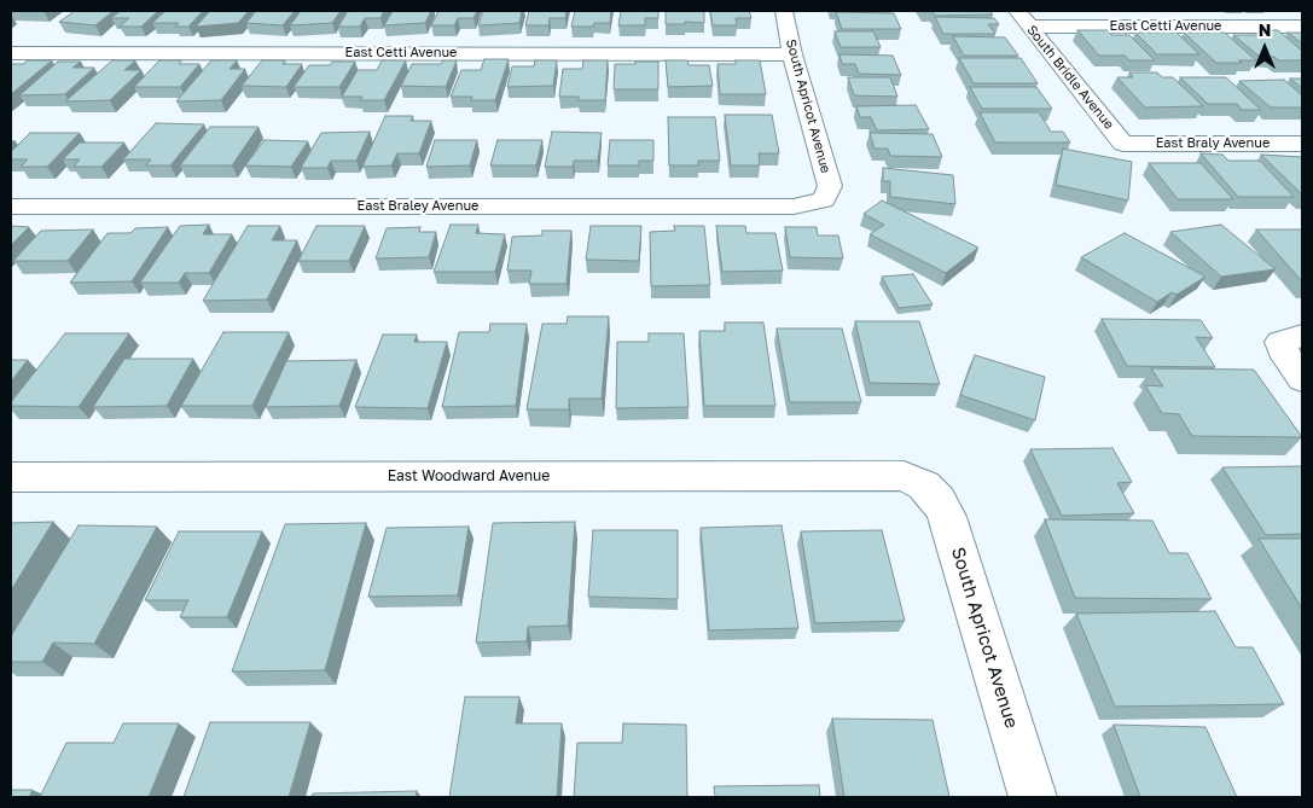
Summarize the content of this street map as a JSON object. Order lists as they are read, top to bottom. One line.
{"streets":{"street":["East Cetti Avenue","South Bridle Avenue","South Apricot Avenue","East Braly Avenue","East Braley Avenue","East Woodward Avenue"]},"crossings":[["East Cetti Avenue","South Bridle Avenue"],["East Cetti Avenue","South Apricot Avenue"],["South Bridle Avenue","East Braly Avenue"],["South Apricot Avenue","East Braley Avenue"],["South Apricot Avenue","East Woodward Avenue"]],"north":"top"}
